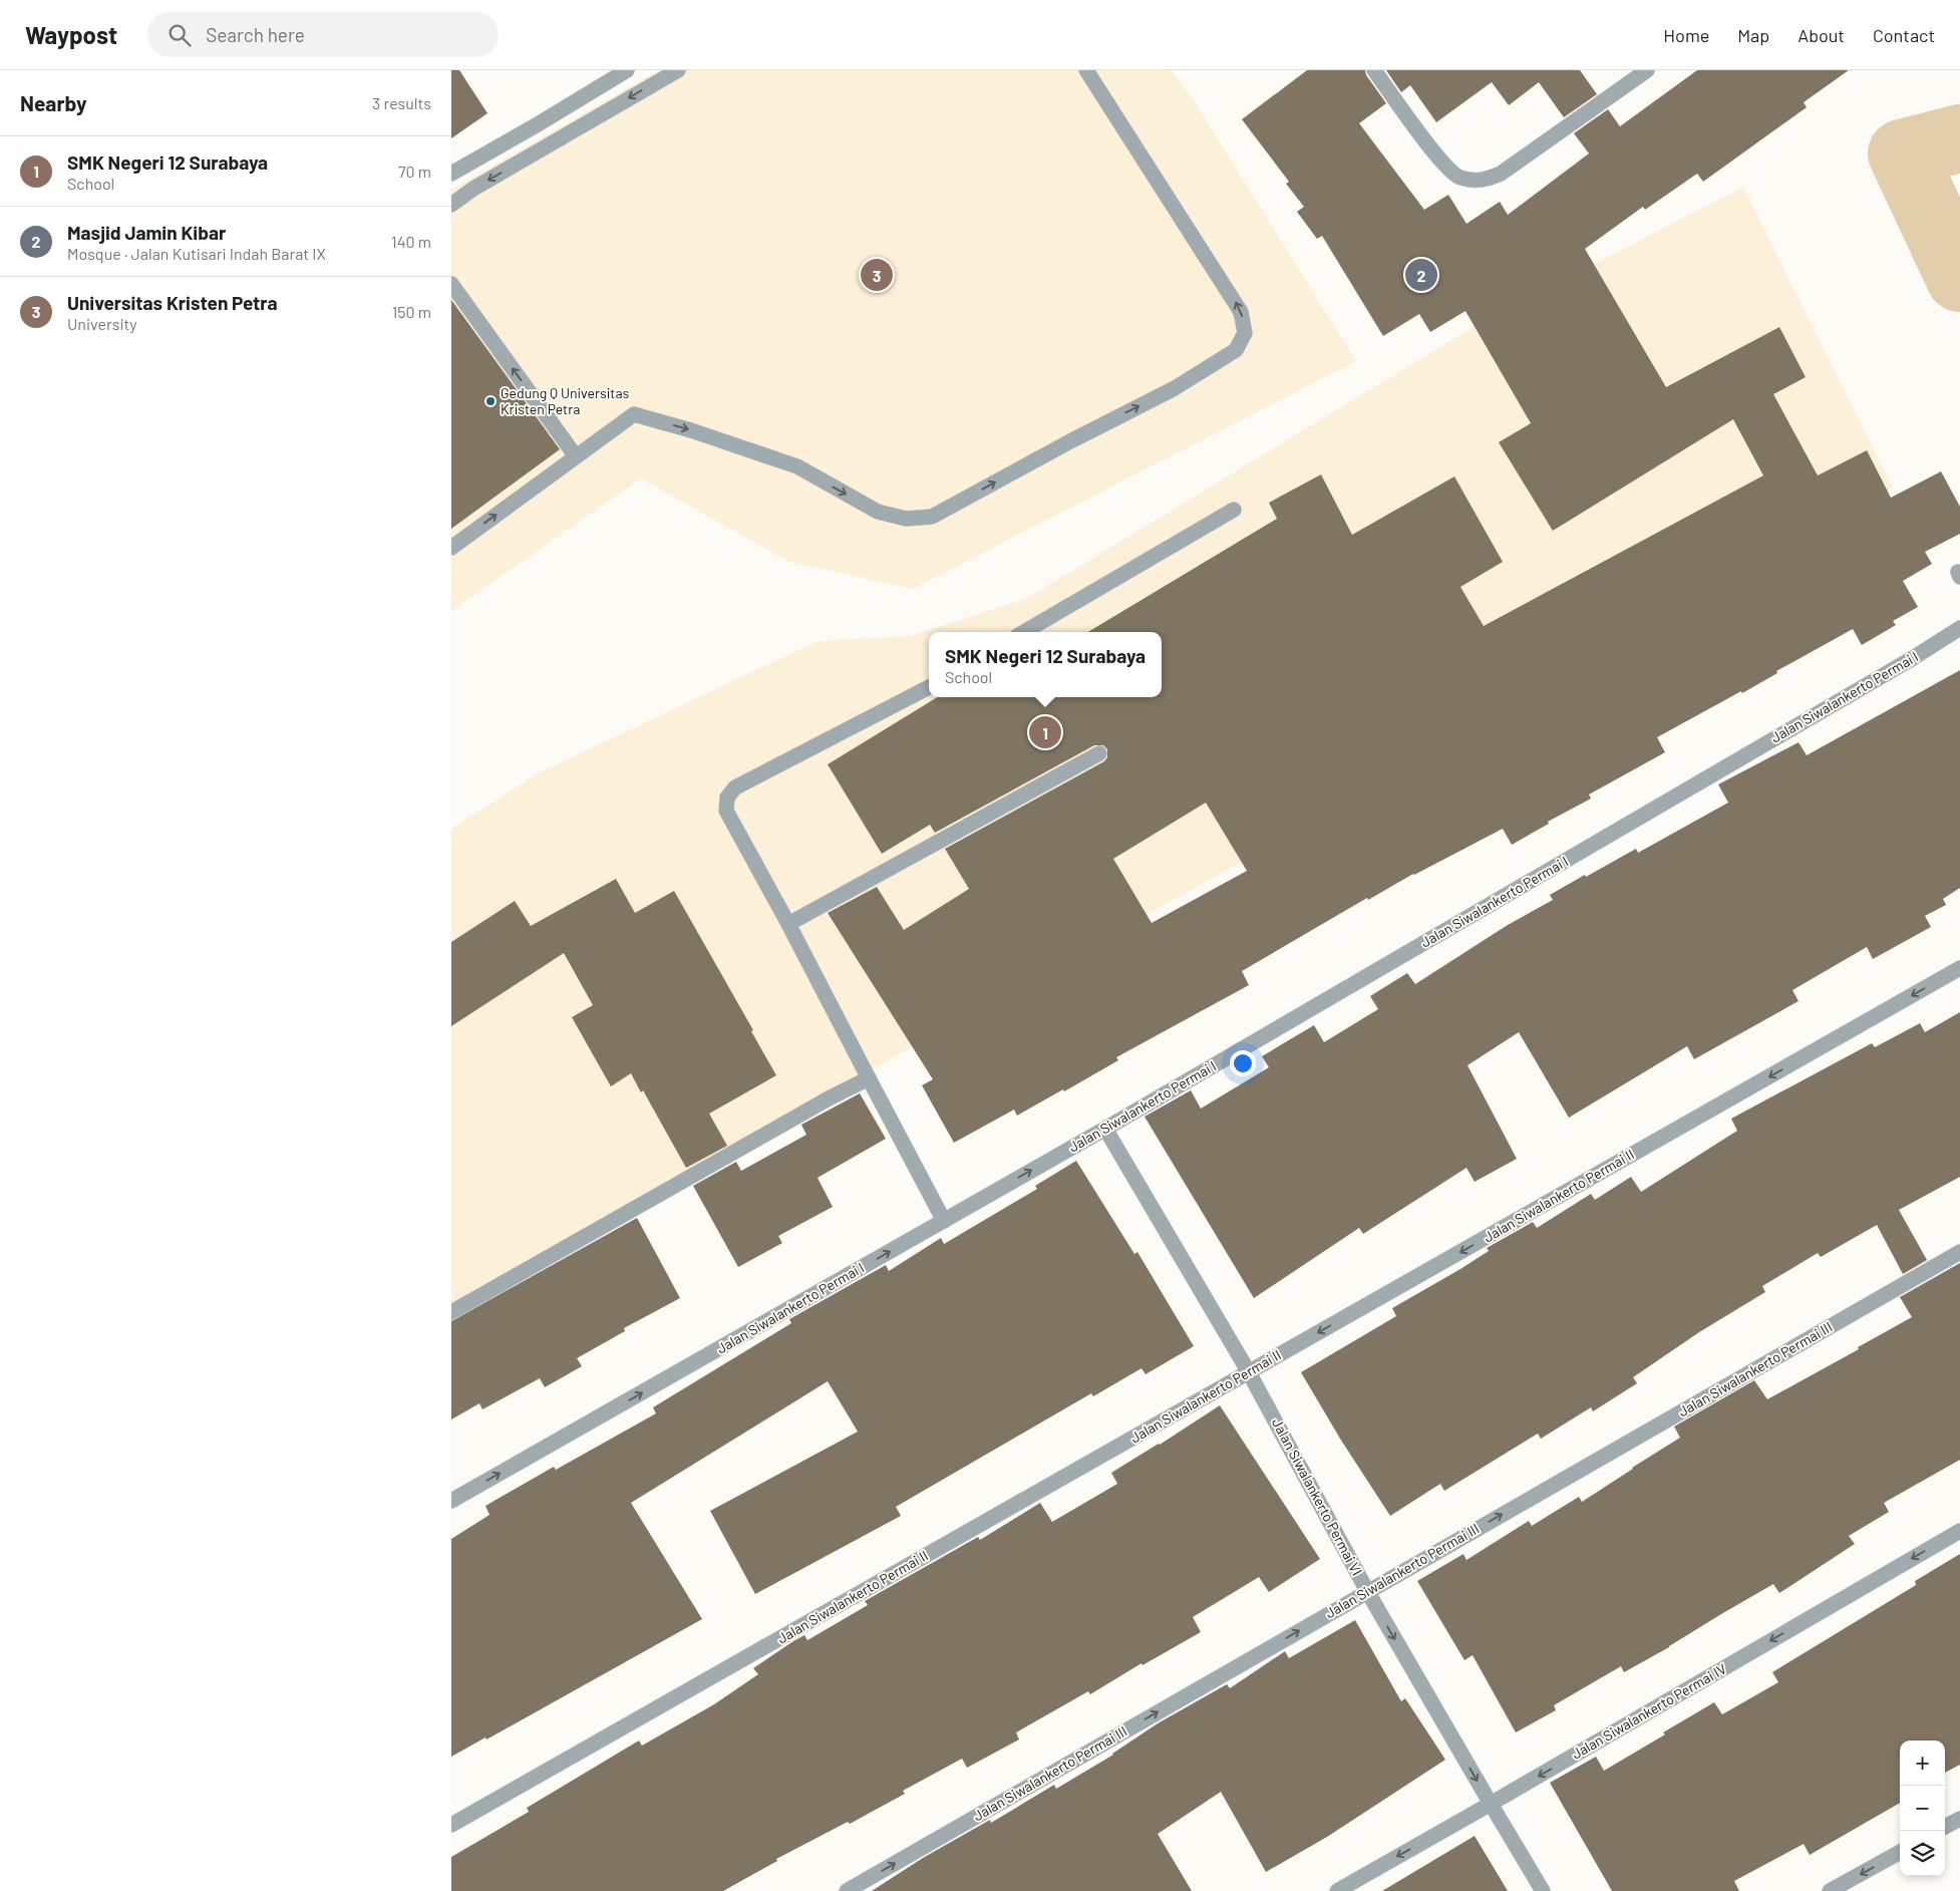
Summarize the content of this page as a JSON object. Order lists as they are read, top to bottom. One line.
{"streets":{"street":["Jalan Siwalankerto Permai I","Jalan Siwalankerto Permai II","Jalan Siwalankerto Permai III","Jalan Siwalankerto Permai VI","Jalan Siwalankerto Permai IV"]},"crossings":[["Jalan Siwalankerto Permai I","Jalan Siwalankerto Permai VI"],["Jalan Siwalankerto Permai II","Jalan Siwalankerto Permai VI"],["Jalan Siwalankerto Permai III","Jalan Siwalankerto Permai VI"],["Jalan Siwalankerto Permai VI","Jalan Siwalankerto Permai IV"]],"one_way":["Jalan Siwalankerto Permai I","Jalan Siwalankerto Permai II","Jalan Siwalankerto Permai III","Jalan Siwalankerto Permai IV"],"places":["Gedung Q Universitas Kristen Petra"],"page":{"header":"Waypost","search":"Search here","nav":["Home","Map","About","Contact"],"heading":["Nearby","3 results"],"list":[{"mark":"1","name":"SMK Negeri 12 Surabaya","note":"School","value":"70 m"},{"mark":"2","name":"Masjid Jamin Kibar","note":"Mosque · Jalan Kutisari Indah Barat IX","value":"140 m"},{"mark":"3","name":"Universitas Kristen Petra","note":"University","value":"150 m"}],"pins":["2","3","1"],"popup":["SMK Negeri 12 Surabaya","School"],"map_buttons":["+","−"]}}
